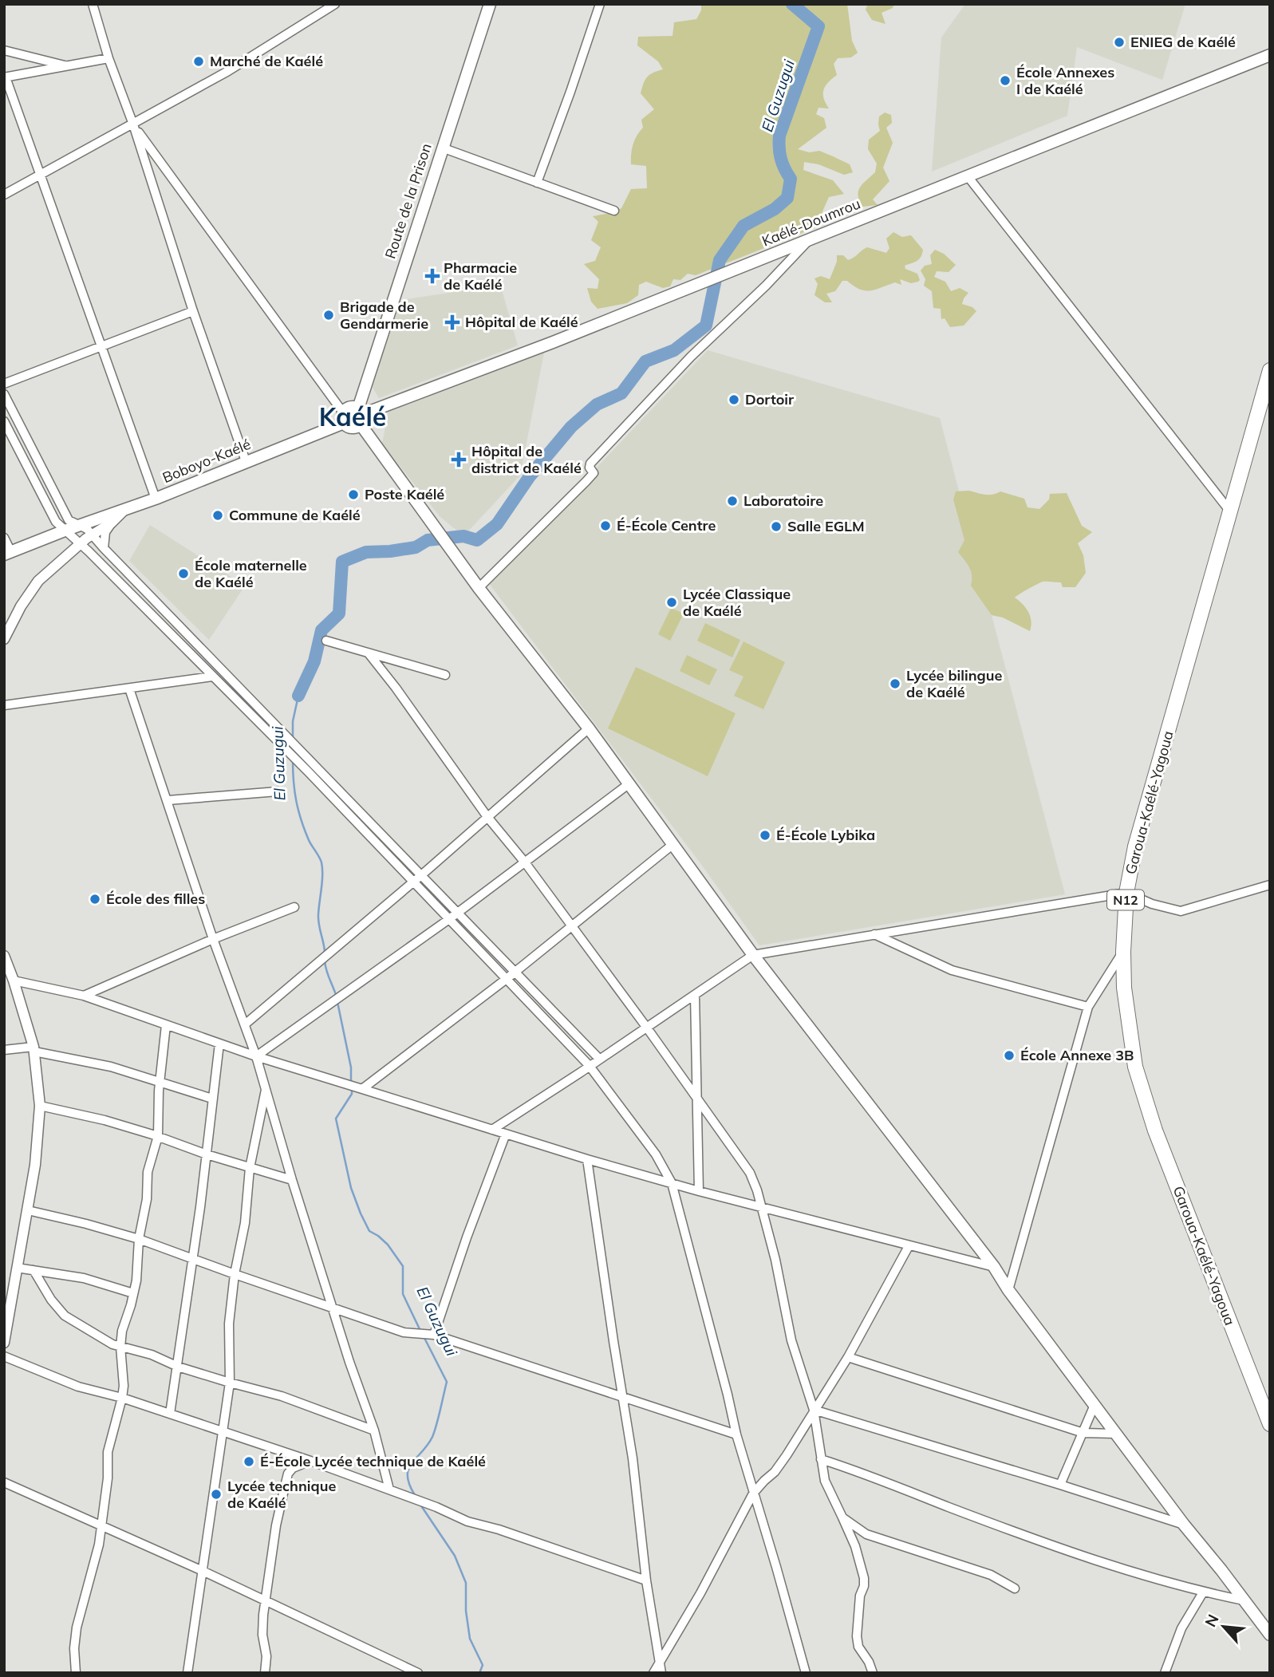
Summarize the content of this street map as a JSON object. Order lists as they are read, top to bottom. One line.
{"streets":{"highway":["Garoua-Kaélé-Yagoua","N12"],"main road":["Route de la Prison","Kaélé-Doumrou","Boboyo-Kaélé"]},"crossings":[["Route de la Prison","Kaélé-Doumrou"],["Kaélé-Doumrou","Boboyo-Kaélé"]],"districts":["Kaélé"],"water":["El Guzugui"],"places":{"other":["ENIEG de Kaélé","Marché de Kaélé","École Annexes I de Kaélé","Brigade de Gendarmerie","Dortoir","Poste Kaélé","Laboratoire","Commune de Kaélé","É-École Centre","Salle EGLM","École maternelle de Kaélé","Lycée Classique de Kaélé","Lycée bilingue de Kaélé","É-École Lybika","École des filles","École Annexe 3B","É-École Lycée technique de Kaélé","Lycée technique de Kaélé"],"health":["Pharmacie de Kaélé","Hôpital de Kaélé","Hôpital de district de Kaélé"]},"north":"top left"}
